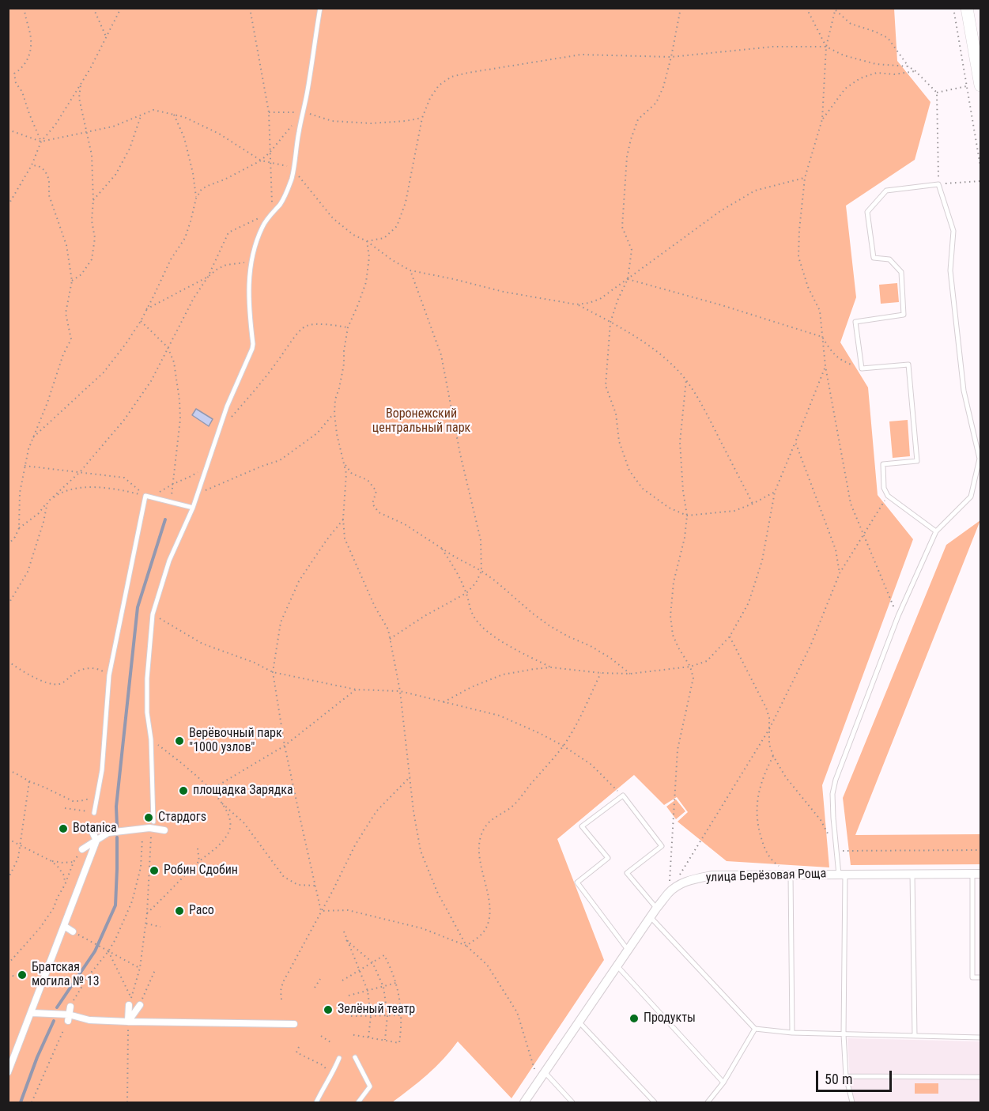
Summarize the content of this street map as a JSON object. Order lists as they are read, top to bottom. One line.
{"streets":{"street":["улица Берёзовая Роща"]},"parks":["Воронежский центральный парк"],"places":["Верёвочный парк \"1000 узлов\"","площадка Зарядка","Стардогs","Botanica","Робин Сдобин","Paco","Братская могила № 13","Зелёный театр","Продукты"],"scale_bar":"50 m"}
